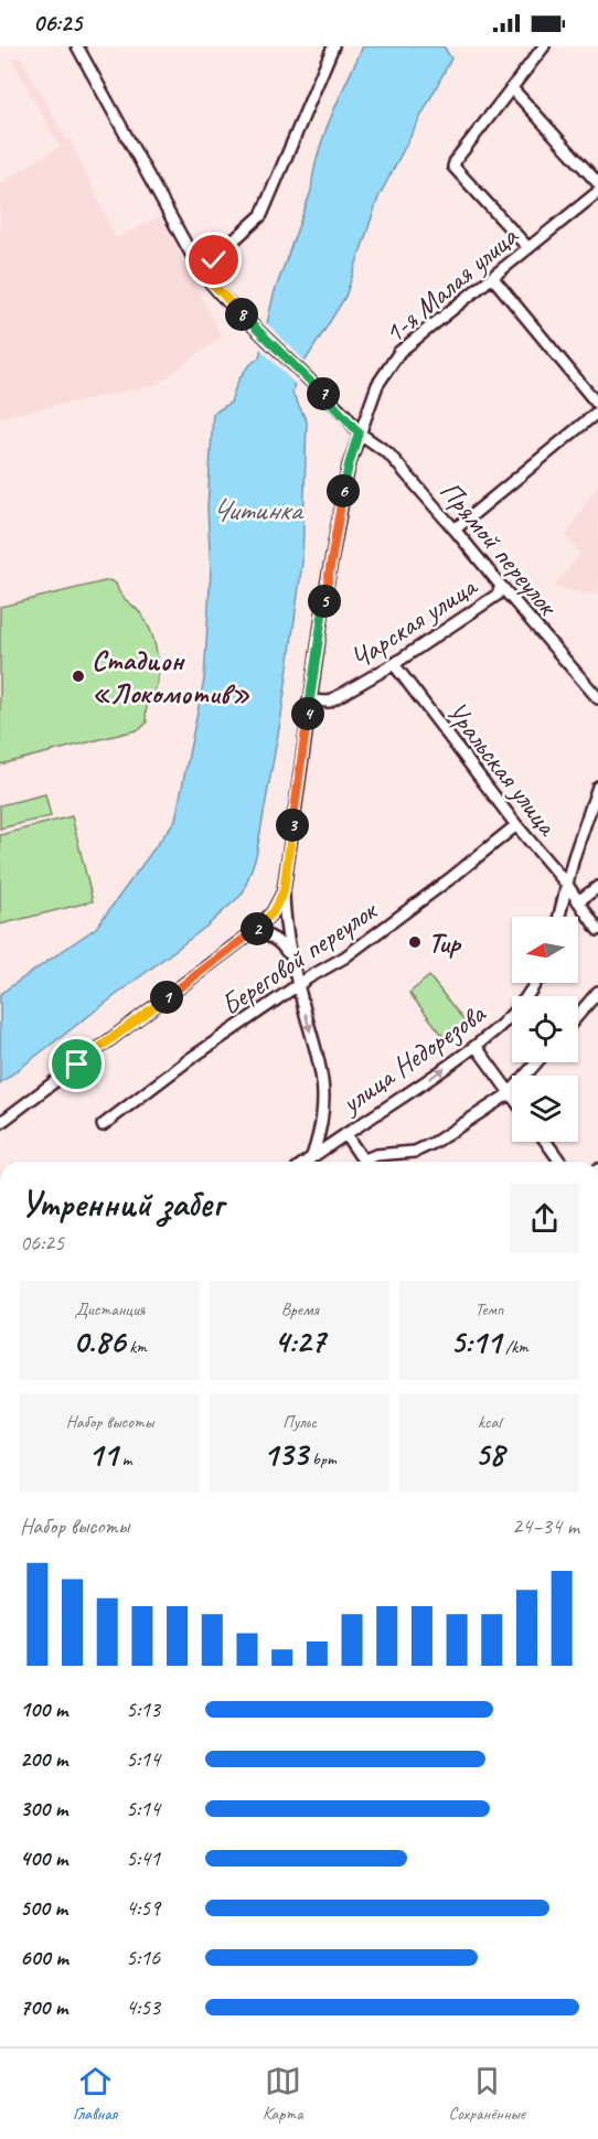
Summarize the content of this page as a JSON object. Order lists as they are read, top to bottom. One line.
{"streets":{"street":["1-я Малая улица","Прямой переулок","Чарская улица","Уральская улица","Береговой переулок","улица Недорезова"]},"crossings":[["1-я Малая улица","Прямой переулок"],["1-я Малая улица","Чарская улица"],["Прямой переулок","Чарская улица"],["Чарская улица","Уральская улица"],["Уральская улица","Береговой переулок"]],"water":["Читинка"],"places":["Стадион «Локомотив»","Тир"],"north":"left","page":{"status":"06:25","pins":["8","7","6","5","4","3","2","1"],"heading":["Утренний забег","06:25"],"stats":[["Дистанция","0.86 km"],["Время","4:27"],["Темп","5:11 /km"],["Набор высоты","11 m"],["Пульс","133 bpm"],["kcal","58"]],"chart":["Набор высоты","24–34 m"],"list":[{"name":"100 m","note":"5:13"},{"name":"200 m","note":"5:14"},{"name":"300 m","note":"5:14"},{"name":"400 m","note":"5:41"},{"name":"500 m","note":"4:59"},{"name":"600 m","note":"5:16"},{"name":"700 m","note":"4:53"}],"tabs":["Главная","Карта","Сохранённые"]}}
